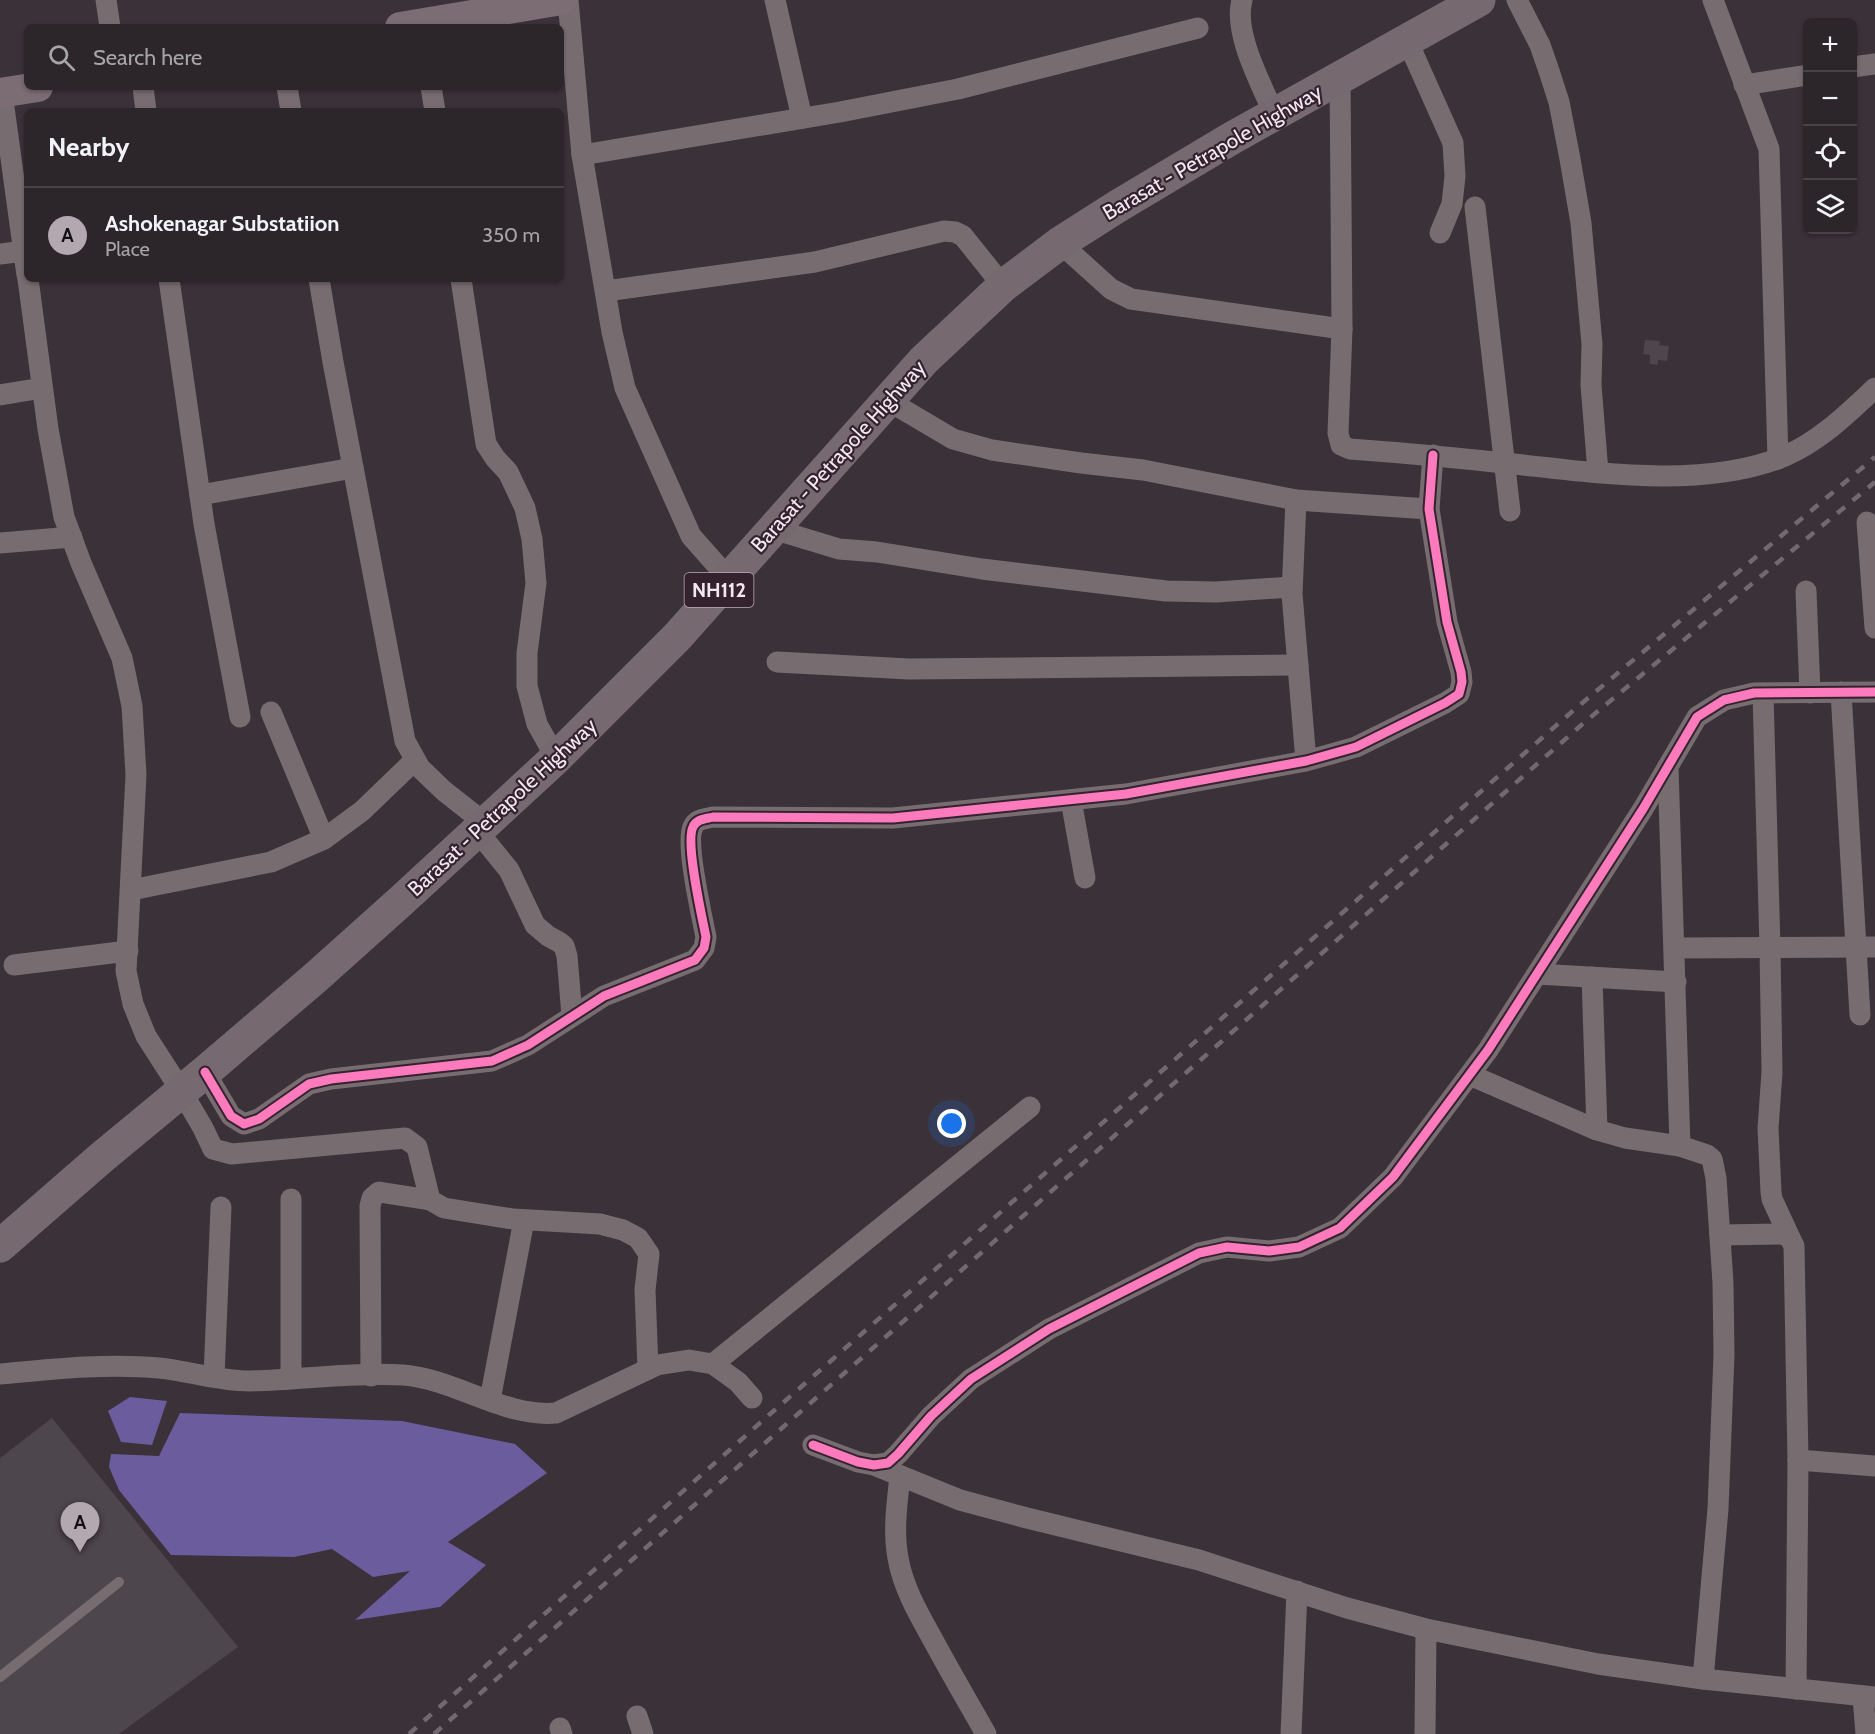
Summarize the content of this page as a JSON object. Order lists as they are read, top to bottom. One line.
{"streets":{"highway":["Barasat - Petrapole Highway","NH112"]},"page":{"map_buttons":["+","−"],"search":"Search here","heading":"Nearby","list":[{"mark":"A","name":"Ashokenagar Substatiion","note":"Place","value":"350 m"}],"pins":"A"}}
